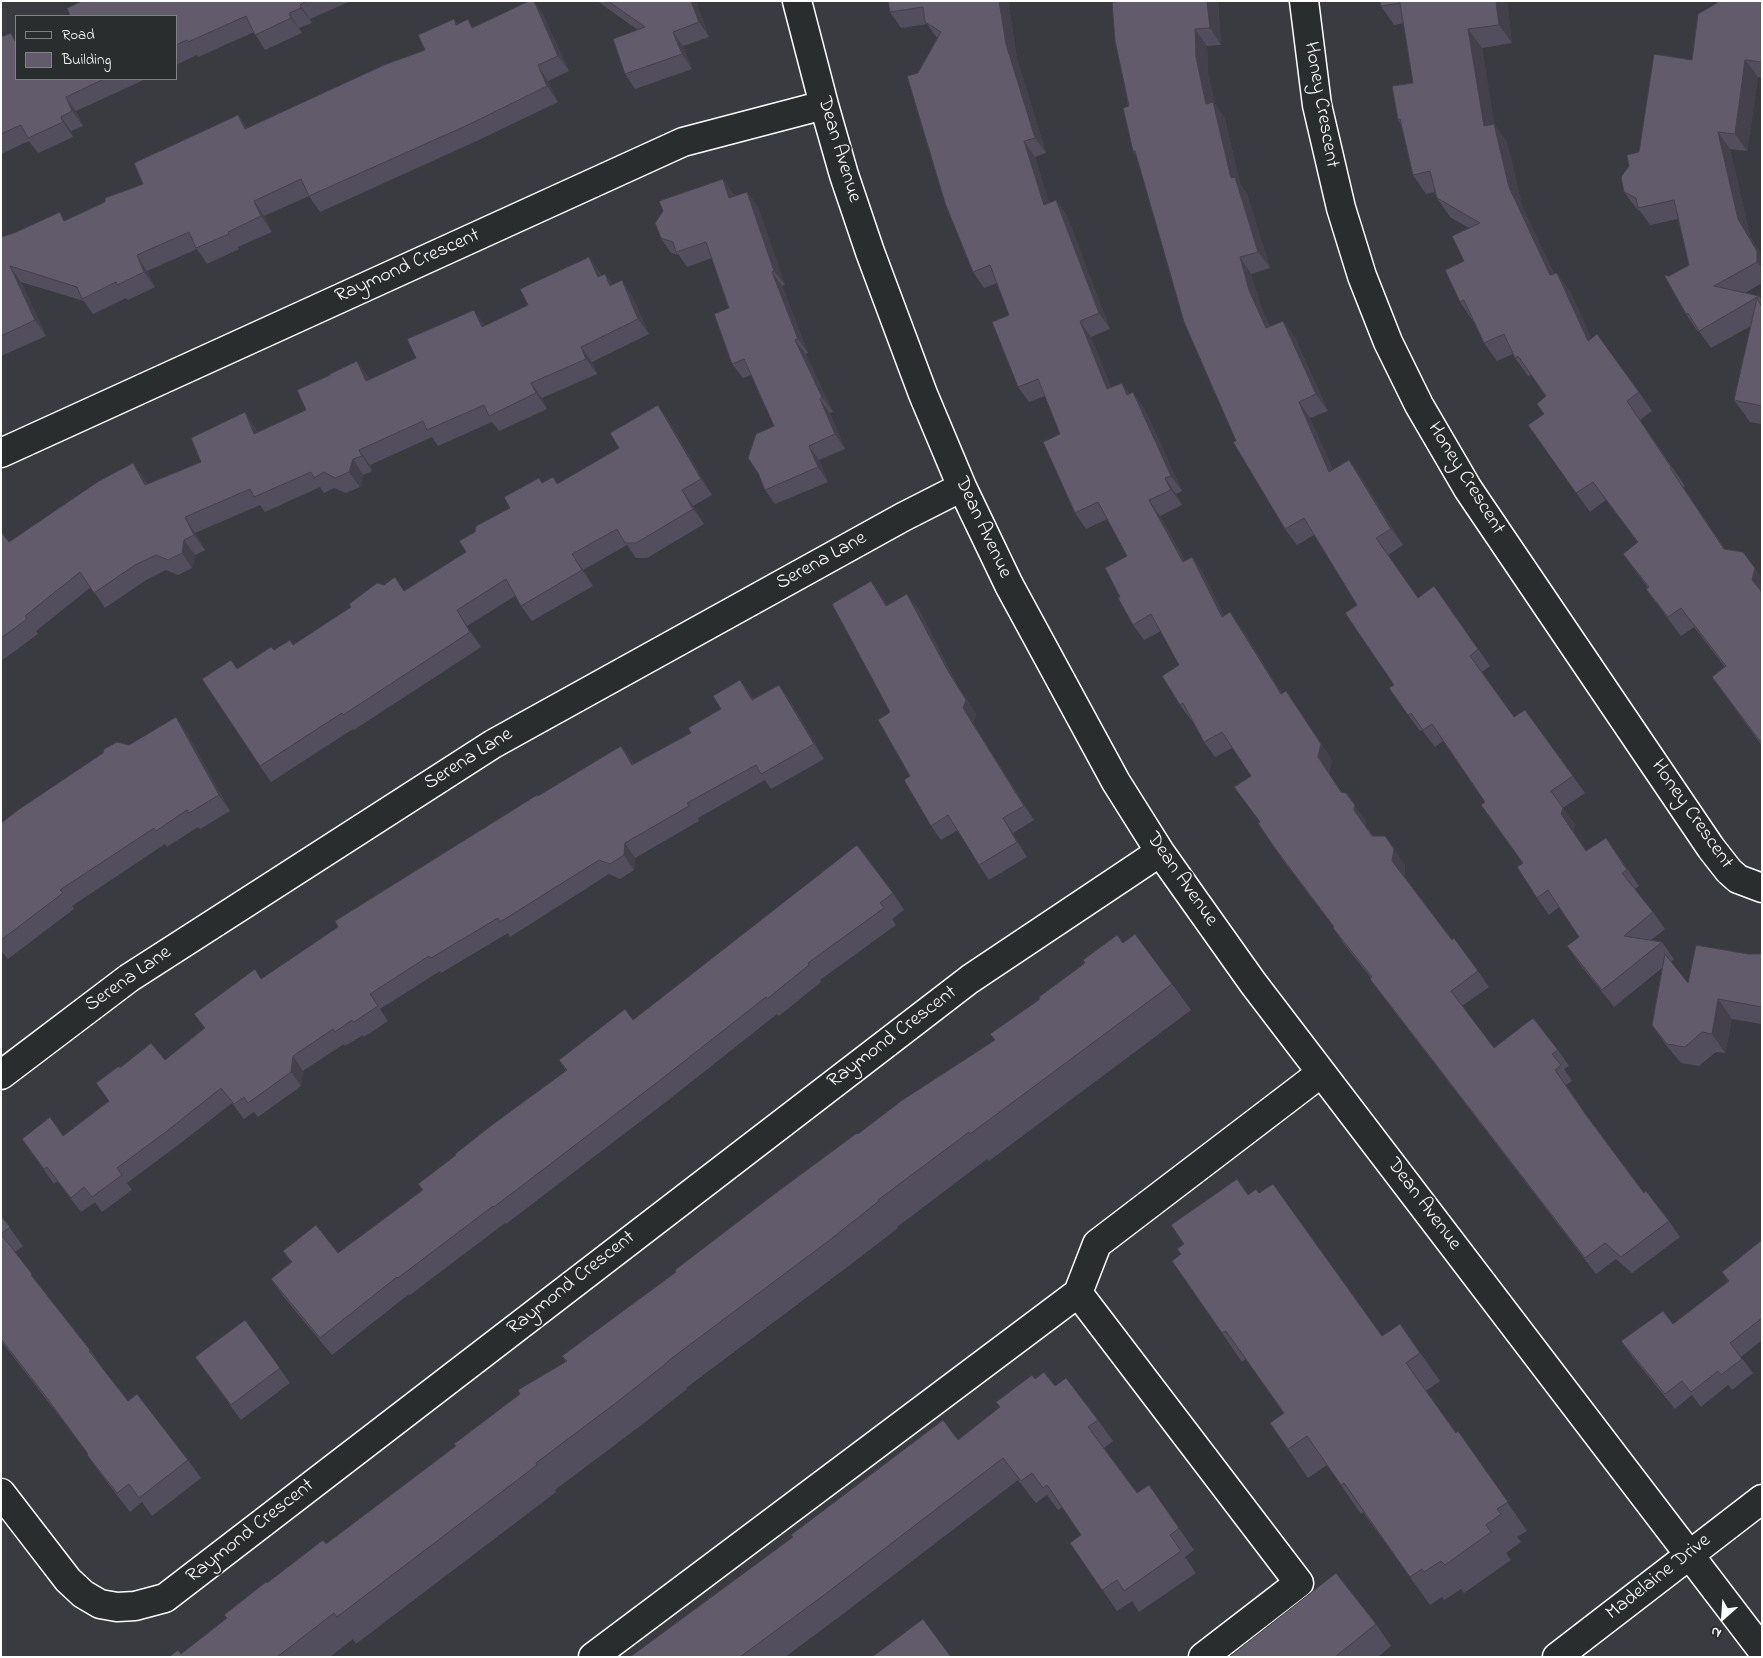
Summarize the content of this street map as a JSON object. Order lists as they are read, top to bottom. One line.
{"streets":{"street":["Honey Crescent","Dean Avenue","Raymond Crescent","Serena Lane","Madelaine Drive"]},"crossings":[["Dean Avenue","Raymond Crescent"],["Dean Avenue","Serena Lane"],["Dean Avenue","Madelaine Drive"]],"legend":["Road","Building"],"north":"bottom left"}
